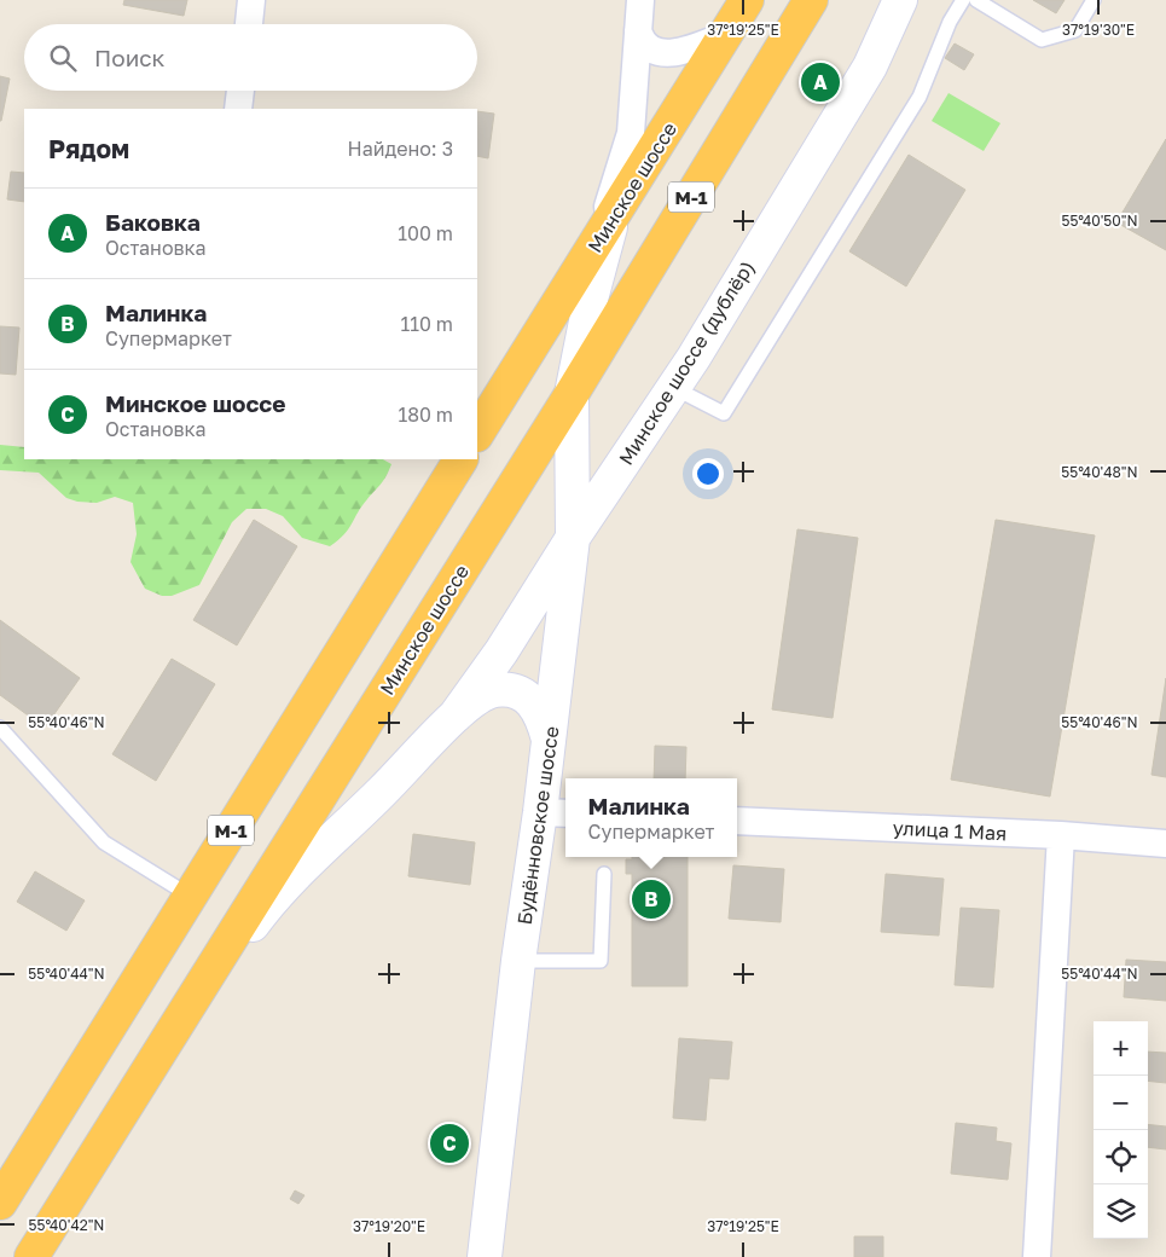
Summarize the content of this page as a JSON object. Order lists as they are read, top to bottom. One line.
{"streets":{"highway":["Минское шоссе","М-1"],"main road":["Минское шоссе (дублёр)","Будённовское шоссе"],"street":["улица 1 Мая"]},"crossings":[["Минское шоссе","Будённовское шоссе"],["Минское шоссе (дублёр)","Будённовское шоссе"]],"page":{"search":"Поиск","pins":["A","B","C"],"heading":["Рядом","Найдено: 3"],"list":[{"mark":"A","name":"Баковка","note":"Остановка","value":"100 m"},{"mark":"B","name":"Малинка","note":"Супермаркет","value":"110 m"},{"mark":"C","name":"Минское шоссе","note":"Остановка","value":"180 m"}],"popup":["Малинка","Супермаркет"],"map_buttons":["+","−"]},"coordinates":["37°19'25\"E","37°19'30\"E","55°40'50\"N","55°40'48\"N","55°40'46\"N","55°40'44\"N","55°40'42\"N","37°19'20\"E"]}
